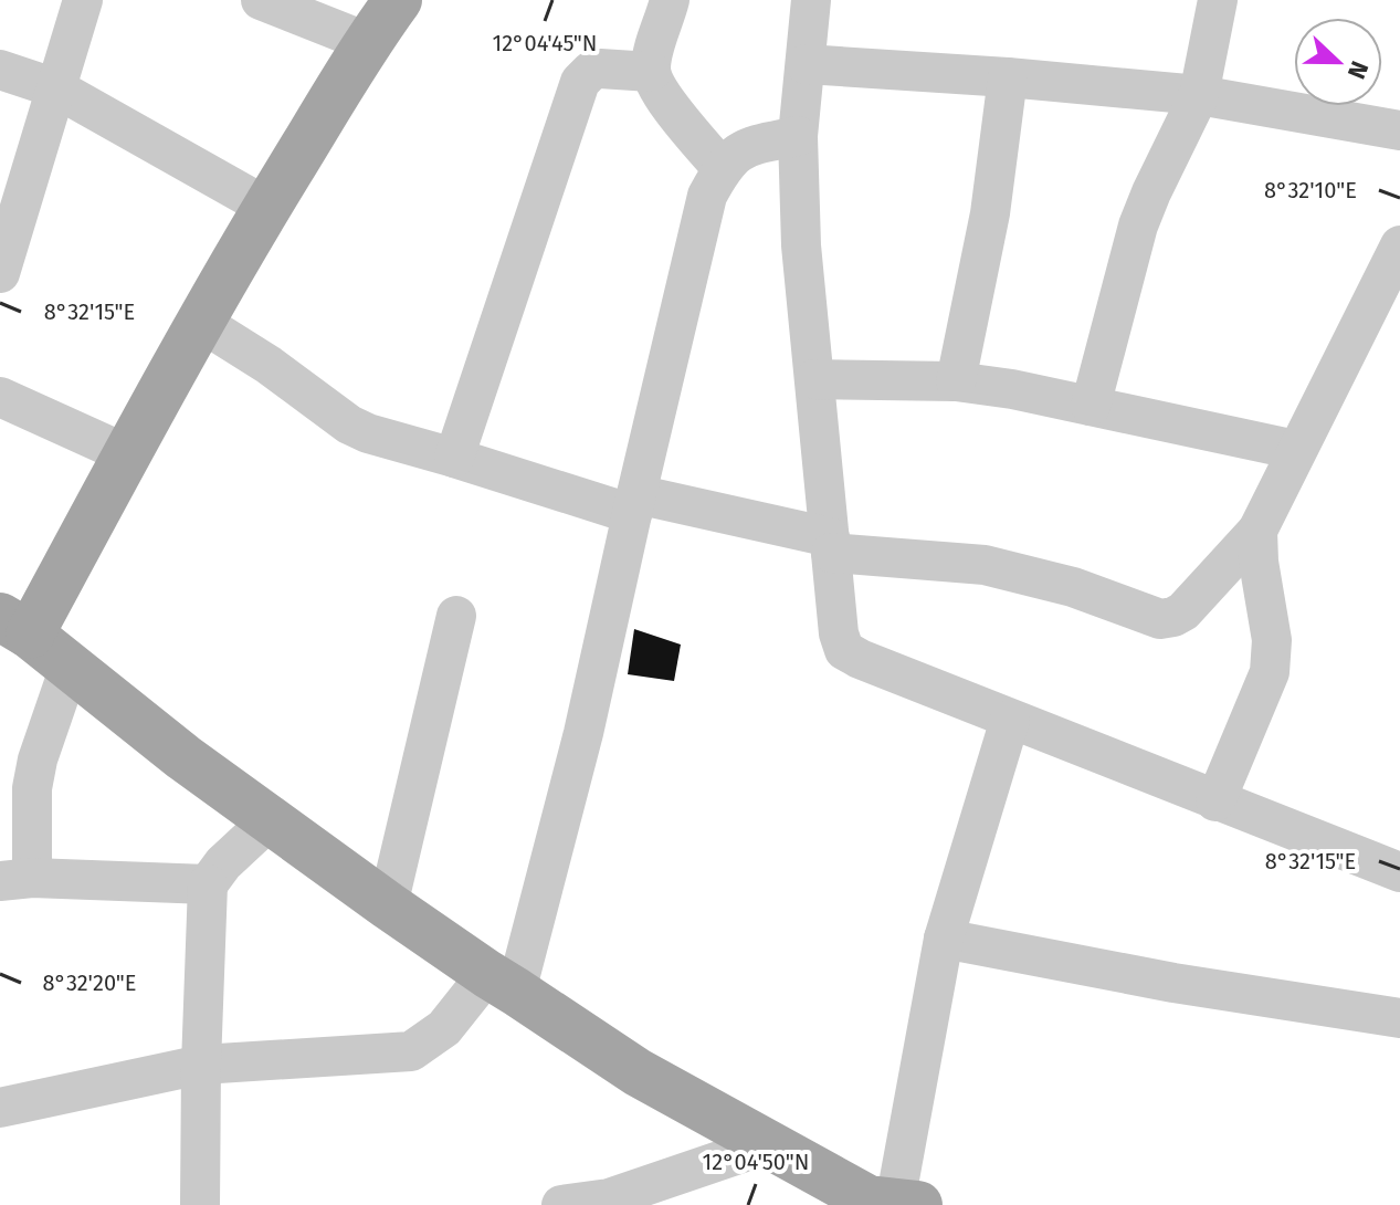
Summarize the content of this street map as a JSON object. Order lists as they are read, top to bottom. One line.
{"north":"right","coordinates":["12°04'45\"N","8°32'10\"E","8°32'15\"E","8°32'20\"E","12°04'50\"N"]}
